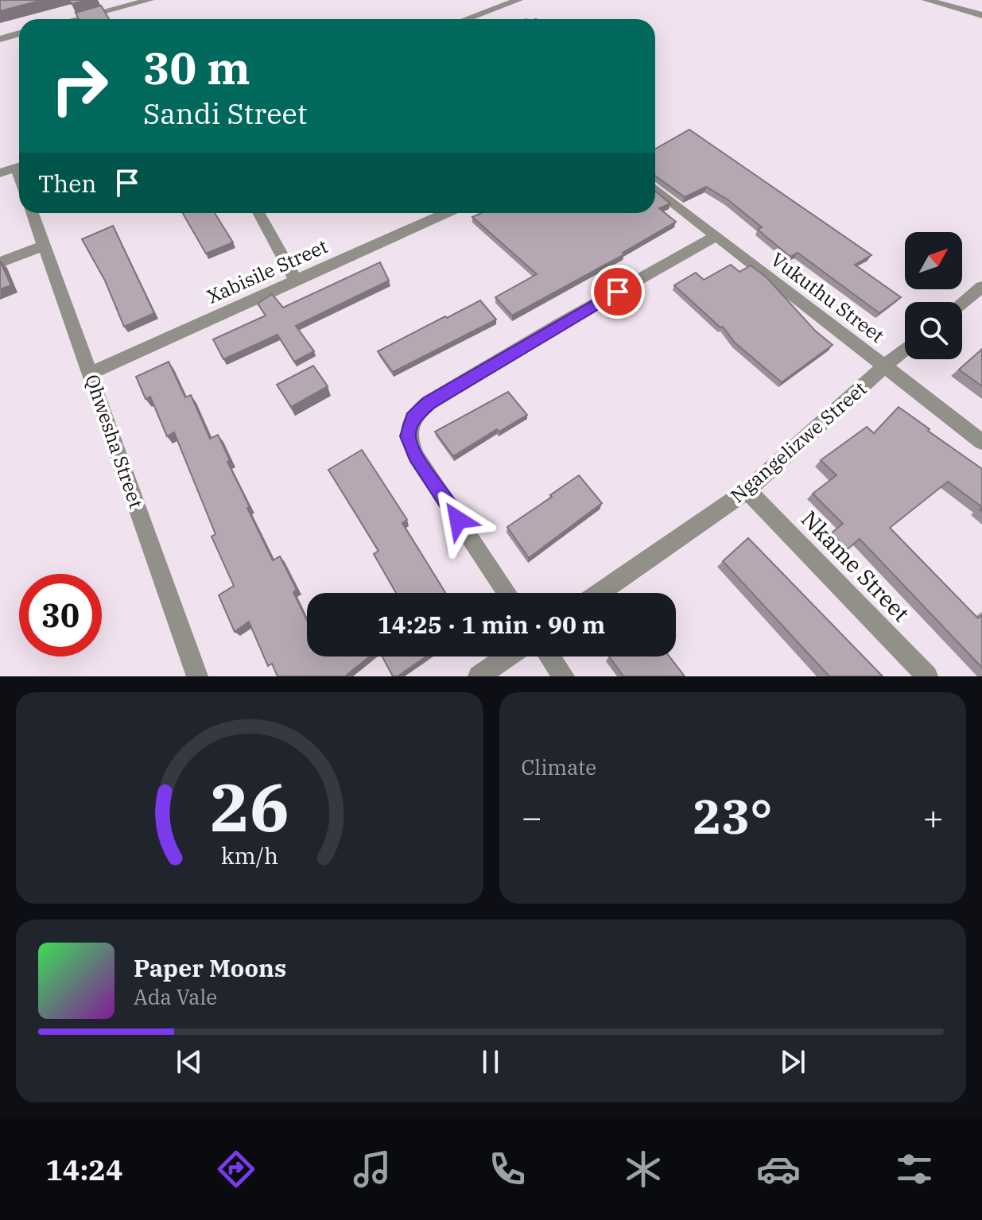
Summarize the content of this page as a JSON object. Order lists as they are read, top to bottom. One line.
{"streets":{"street":["Xabisile Street","Vukuthu Street","Qhwesha Street","Ngangelizwe Street","Nkame Street"]},"crossings":[["Xabisile Street","Qhwesha Street"],["Vukuthu Street","Ngangelizwe Street"],["Ngangelizwe Street","Nkame Street"]],"north":"top right","page":{"turn":["30 m","Sandi Street"],"then":"Then","limit":"30","trip":"14:25 · 1 min · 90 m","tile":"Climate","heat":["−","23°","+"],"song":["Paper Moons","Ada Vale"],"tabs":"14:24","gauge":["26","km/h"]}}
